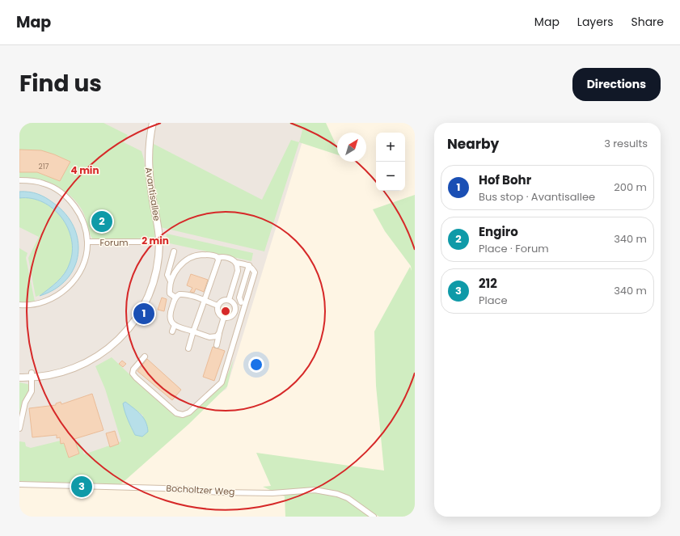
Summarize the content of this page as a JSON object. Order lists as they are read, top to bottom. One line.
{"streets":{"street":["Avantisallee","Forum","Bocholtzer Weg"]},"crossings":[["Avantisallee","Forum"]],"house_numbers":["217"],"north":"top right","page":{"header":"Map","nav":["Map","Layers","Share"],"title":"Find us","buttons":"Directions","heading":["Nearby","3 results"],"map_buttons":["+","−"],"list":[{"mark":"1","name":"Hof Bohr","note":"Bus stop · Avantisallee","value":"200 m"},{"mark":"2","name":"Engiro","note":"Place · Forum","value":"340 m"},{"mark":"3","name":"212","note":"Place","value":"340 m"}],"pins":["2","1","3"]},"rings":["4 min","2 min"]}
